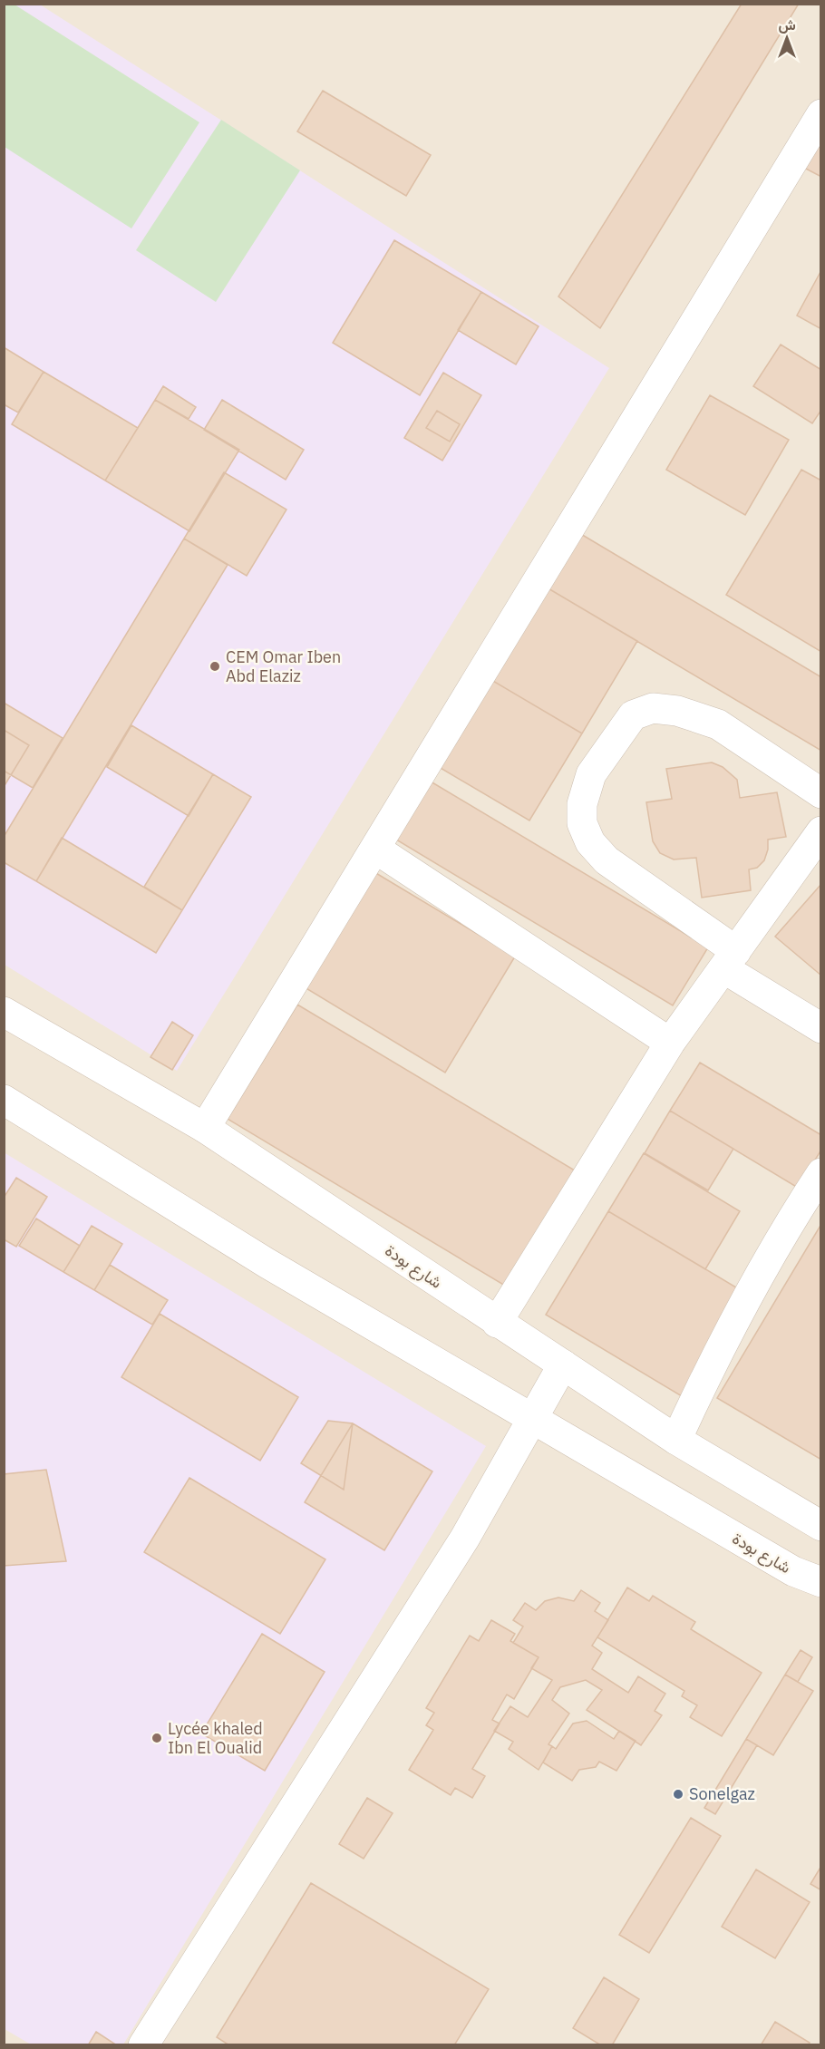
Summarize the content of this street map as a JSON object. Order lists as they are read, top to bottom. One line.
{"streets":{"street":["شارع بودة"]},"places":["CEM Omar Iben Abd Elaziz","Lycée khaled Ibn El Oualid","Sonelgaz"],"north":"top"}
